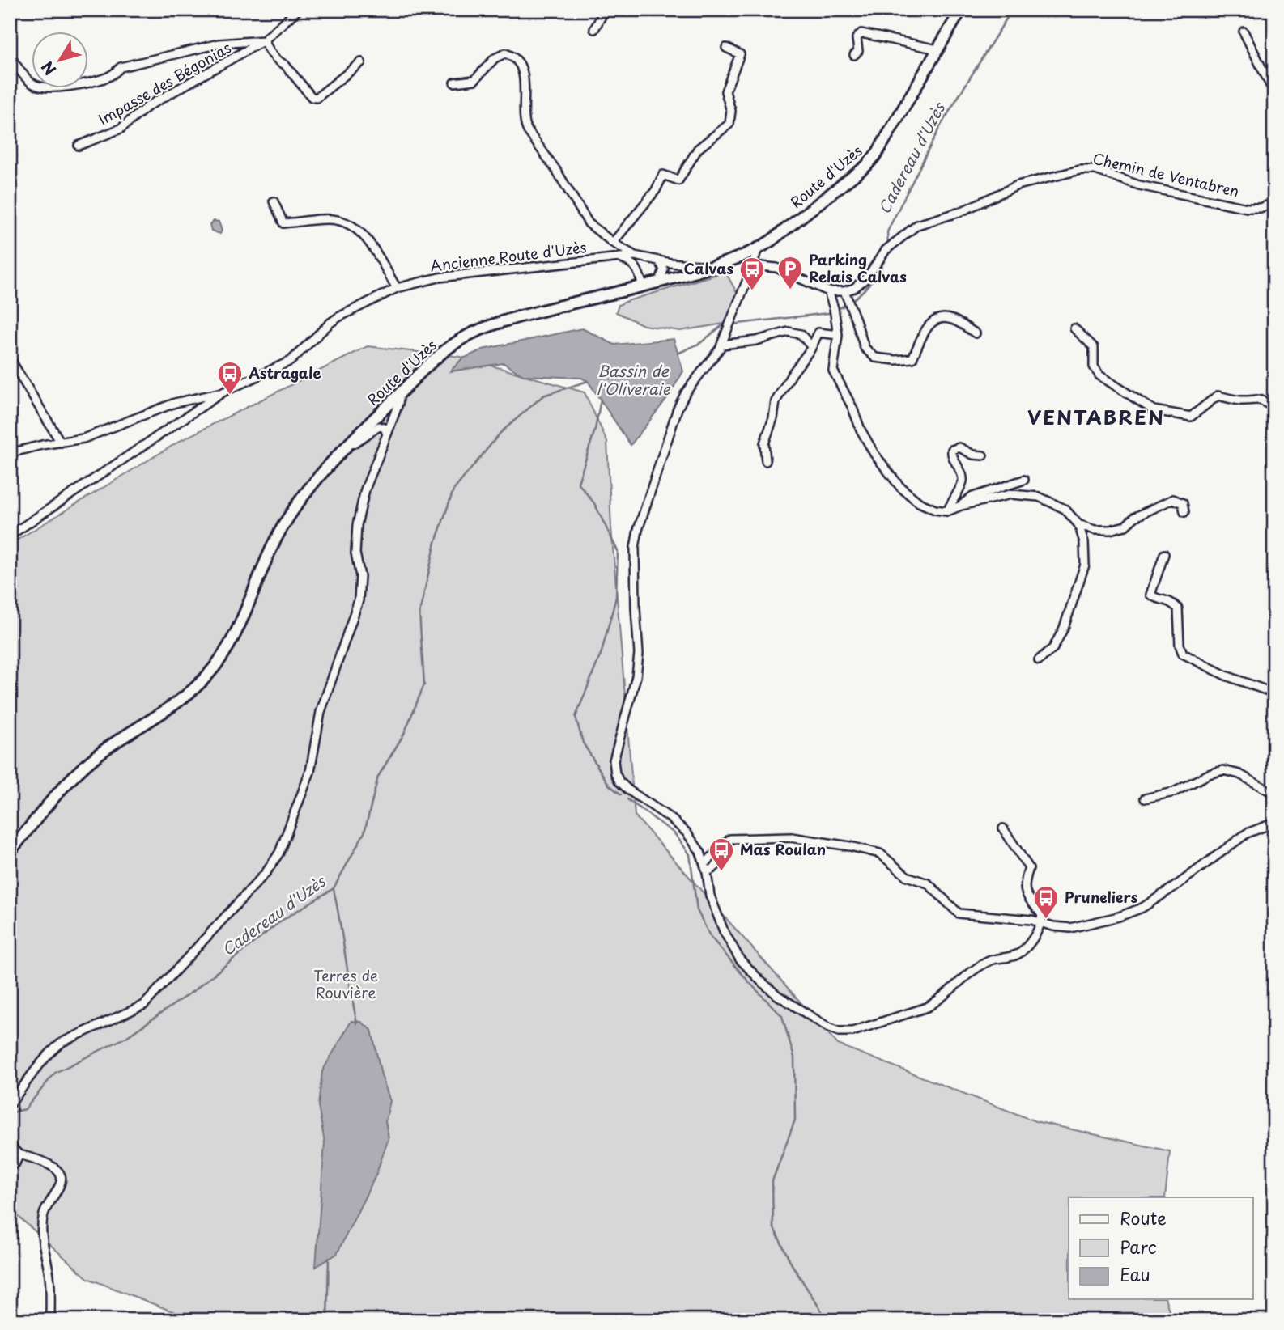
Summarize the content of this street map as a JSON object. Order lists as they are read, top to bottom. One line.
{"streets":{"main road":["Route d'Uzès"],"street":["Impasse des Bégonias","Chemin de Ventabren","Ancienne Route d'Uzès"]},"crossings":[["Route d'Uzès","Ancienne Route d'Uzès"]],"districts":["VENTABREN"],"water":["Cadereau d'Uzès","Bassin de l'Oliveraie"],"parks":["Terres de Rouvière"],"places":{"parking":["Parking Relais Calvas"],"bus stop":["Calvas","Astragale","Mas Roulan","Pruneliers"]},"legend":["Route","Parc","Eau"],"north":"bottom left"}
